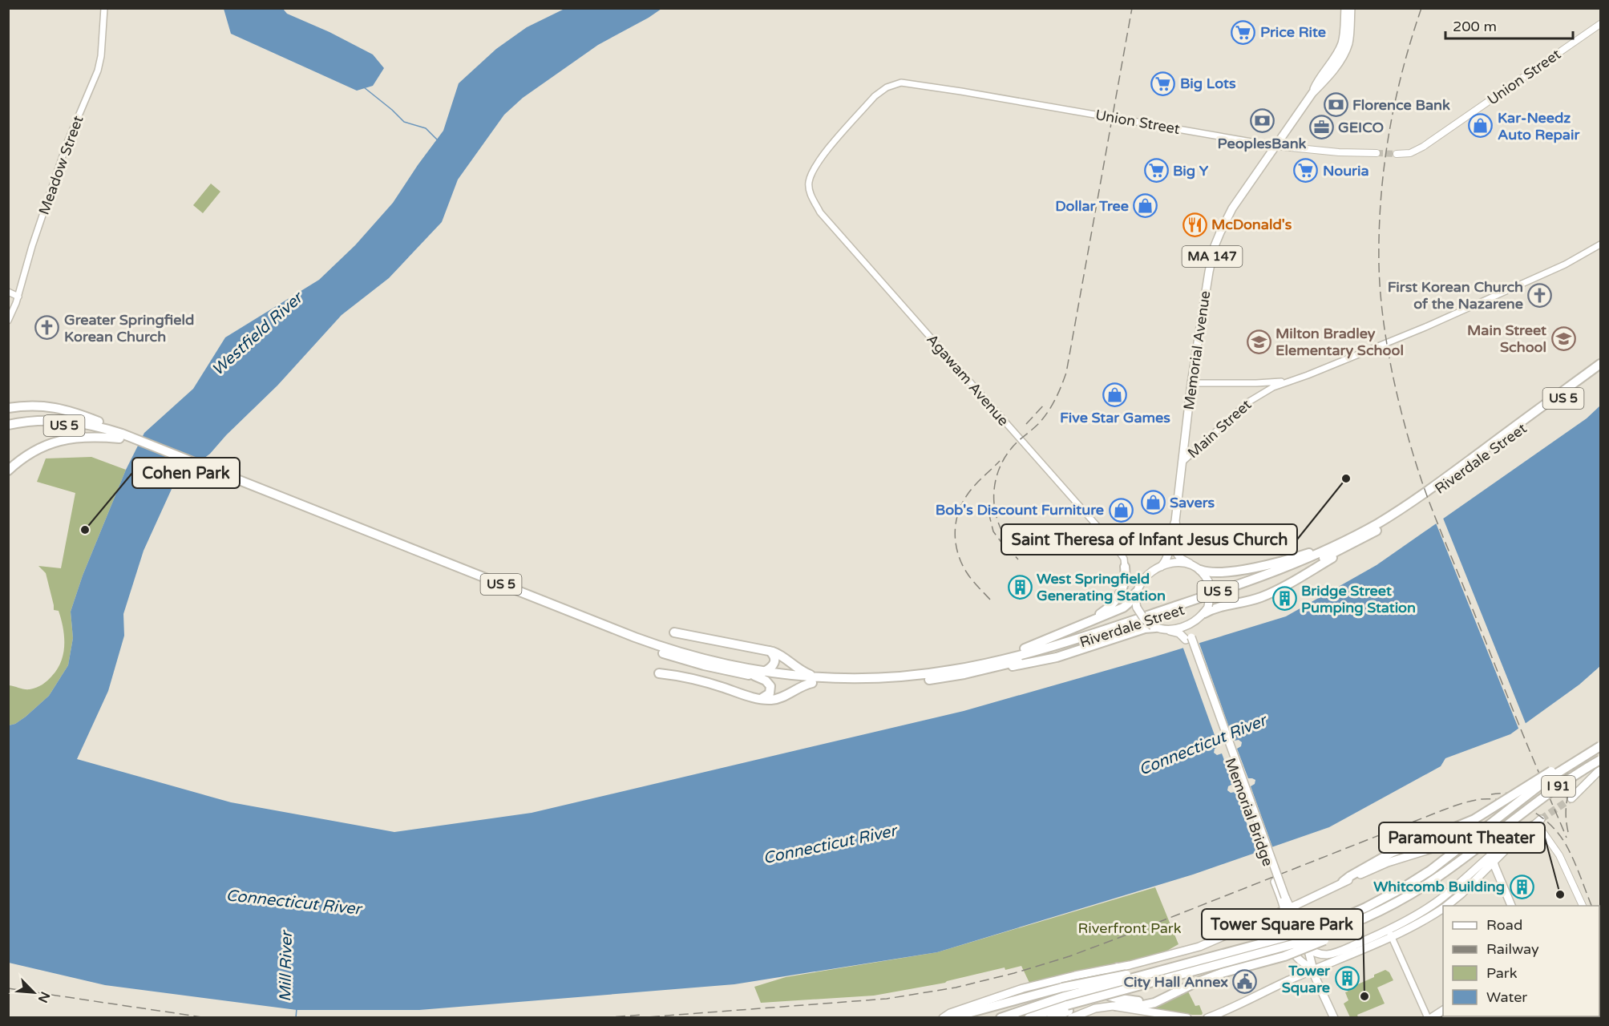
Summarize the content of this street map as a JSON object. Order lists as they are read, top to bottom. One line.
{"streets":{"highway":["US 5","Riverdale Street","I 91"],"main road":["Union Street","MA 147","Memorial Avenue","Memorial Bridge"],"street":["Meadow Street","Agawam Avenue","Main Street"]},"crossings":[["Union Street","Memorial Avenue"],["Union Street","Agawam Avenue"],["Memorial Avenue","Main Street"],["US 5","Riverdale Street"]],"water":["Westfield River","Connecticut River","Mill River"],"parks":["Riverfront Park"],"places":{"supermarket":["Price Rite","Big Lots","Big Y","Nouria"],"bank":["Florence Bank","PeoplesBank"],"shop":["Kar-Needz Auto Repair","Dollar Tree","Five Star Games","Savers","Bob's Discount Furniture"],"office":["GEICO"],"restaurant":["McDonald's"],"church":["First Korean Church of the Nazarene","Greater Springfield Korean Church"],"school or university":["Main Street School","Milton Bradley Elementary School"],"other":["Saint Theresa of Infant Jesus Church","Cohen Park","Paramount Theater","Tower Square Park"],"building":["West Springfield Generating Station","Bridge Street Pumping Station","Whitcomb Building","Tower Square"],"public building":["City Hall Annex"]},"legend":["Road","Railway","Park","Water"],"scale_bar":"200 m","north":"bottom right"}
